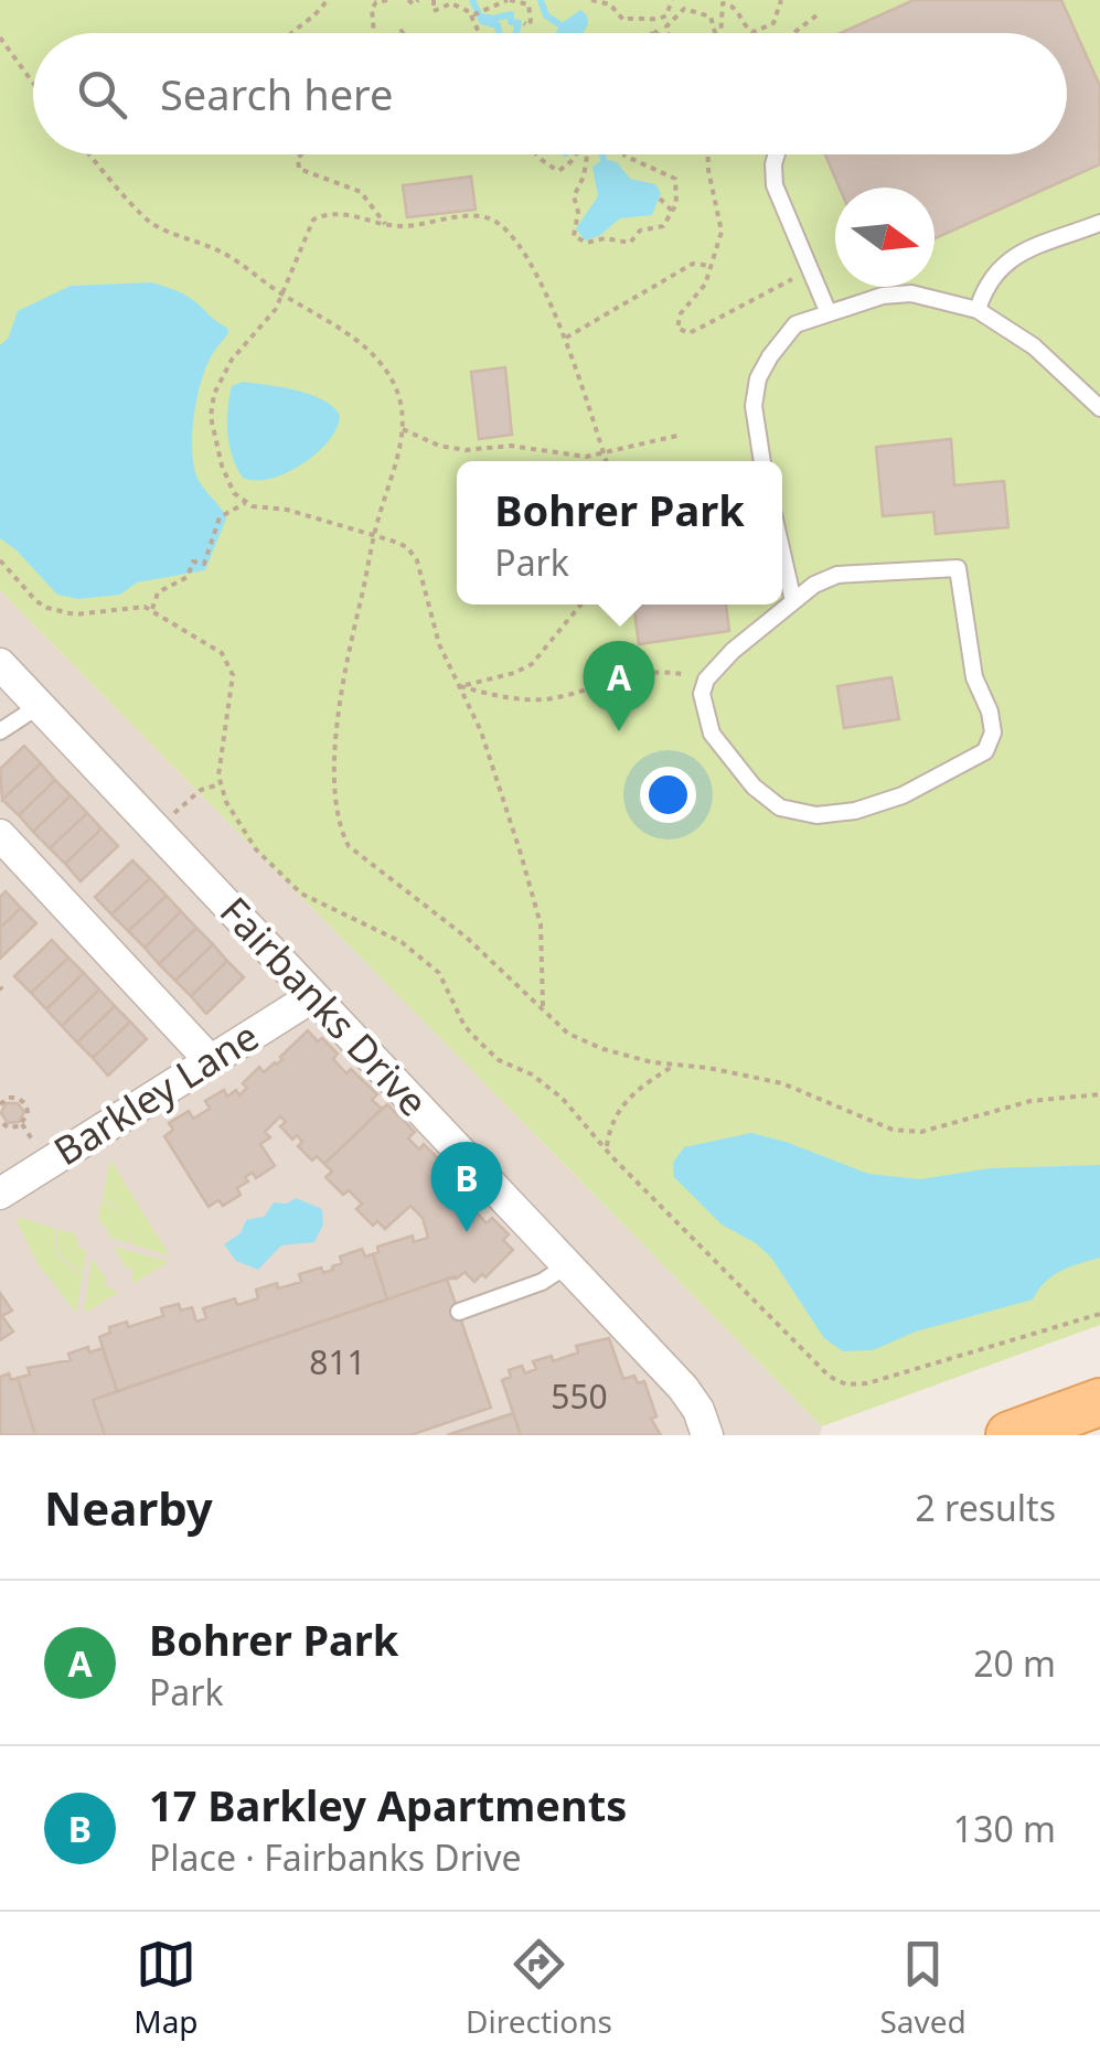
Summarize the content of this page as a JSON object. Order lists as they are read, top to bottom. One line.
{"streets":{"street":["Fairbanks Drive","Barkley Lane"]},"crossings":[["Fairbanks Drive","Barkley Lane"]],"house_numbers":["811","550"],"north":"right","page":{"search":"Search here","popup":["Bohrer Park","Park"],"pins":["A","B"],"heading":["Nearby","2 results"],"list":[{"mark":"A","name":"Bohrer Park","note":"Park","value":"20 m"},{"mark":"B","name":"17 Barkley Apartments","note":"Place · Fairbanks Drive","value":"130 m"}],"nav":["Map","Directions","Saved"]}}
